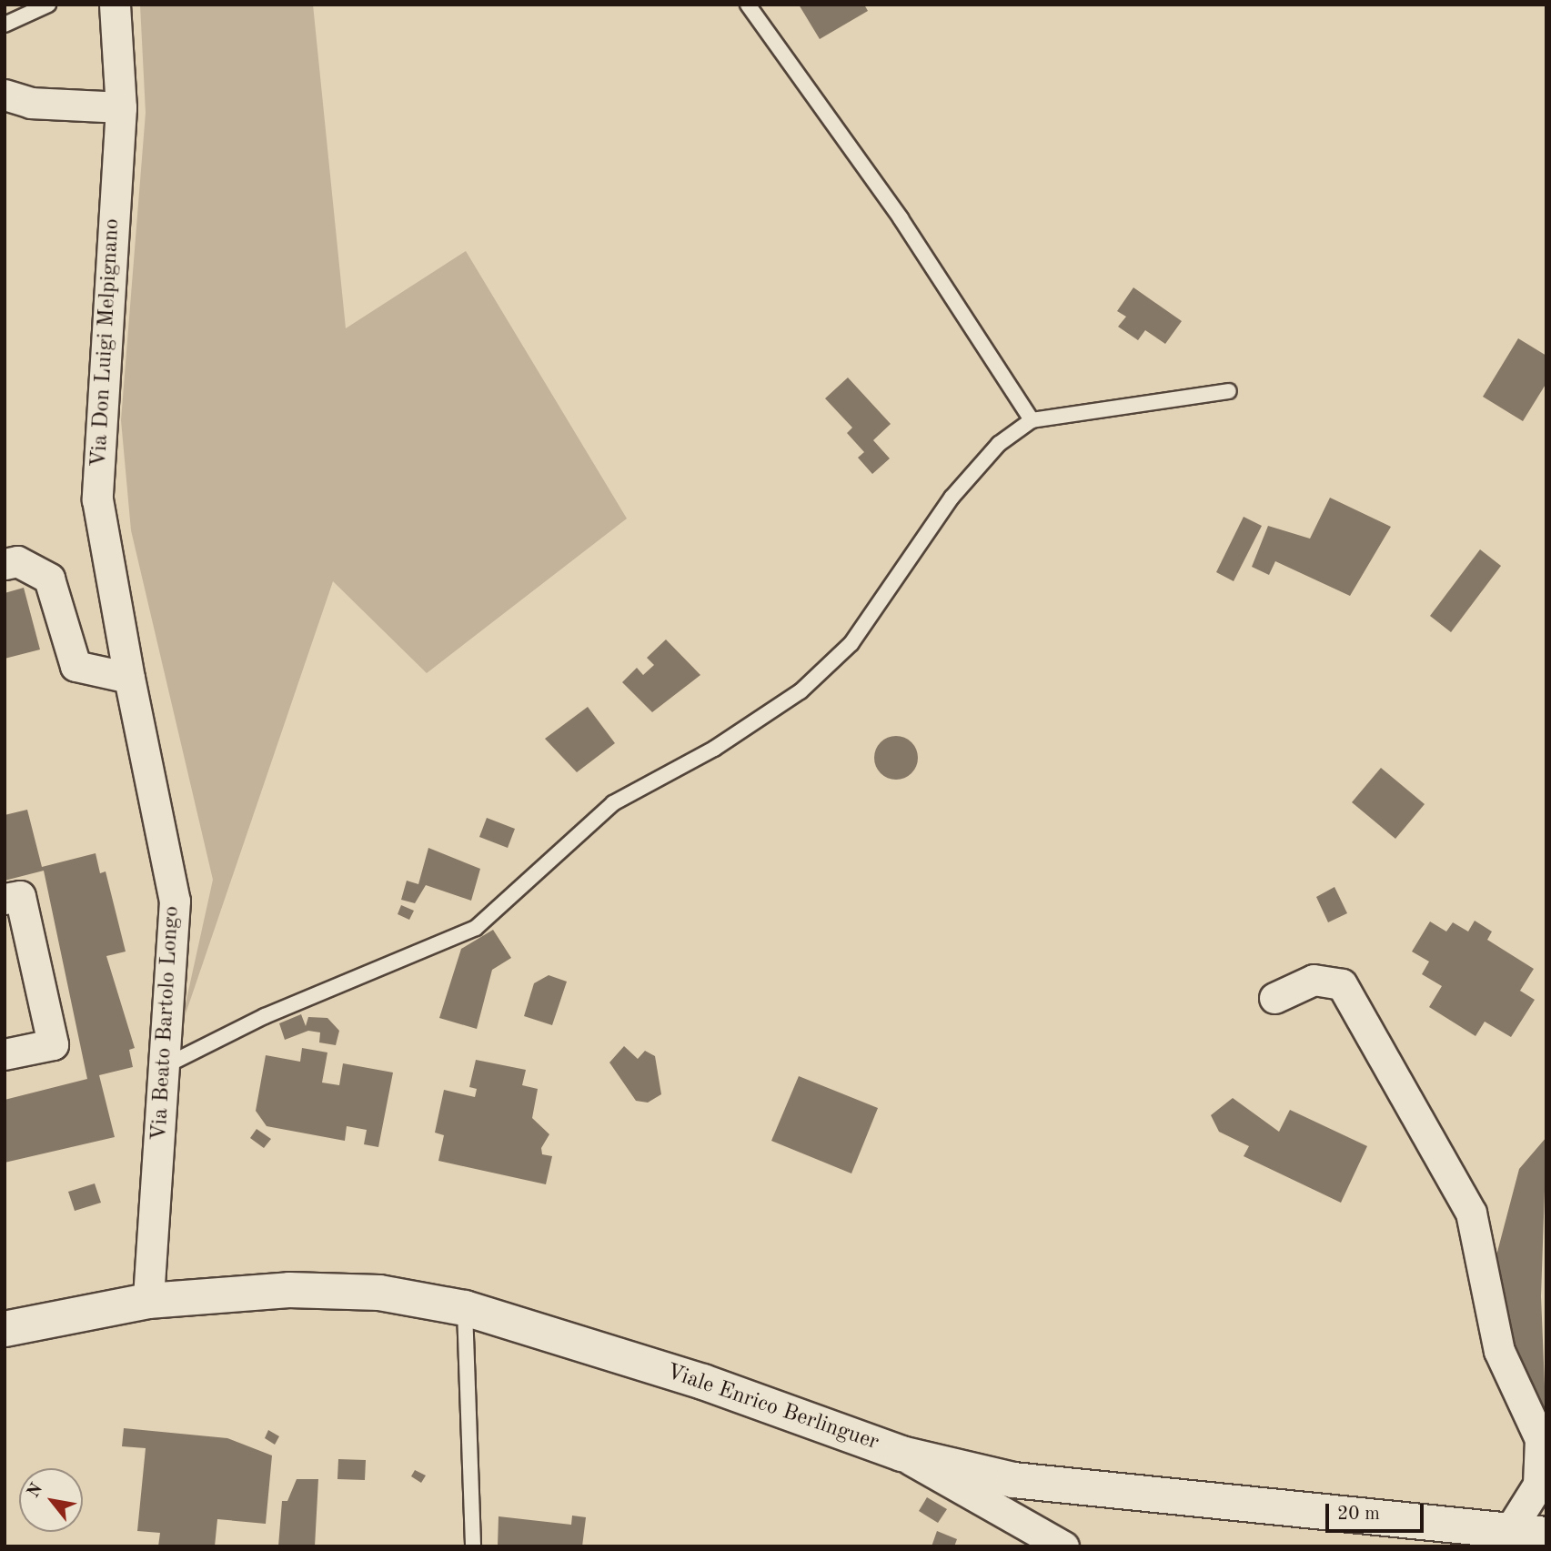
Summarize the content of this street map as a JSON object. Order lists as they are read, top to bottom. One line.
{"streets":{"main road":["Viale Enrico Berlinguer"],"street":["Via Don Luigi Melpignano","Via Beato Bartolo Longo"]},"crossings":[["Via Don Luigi Melpignano","Via Beato Bartolo Longo"],["Via Beato Bartolo Longo","Viale Enrico Berlinguer"]],"scale_bar":"20 m","north":"top left"}
